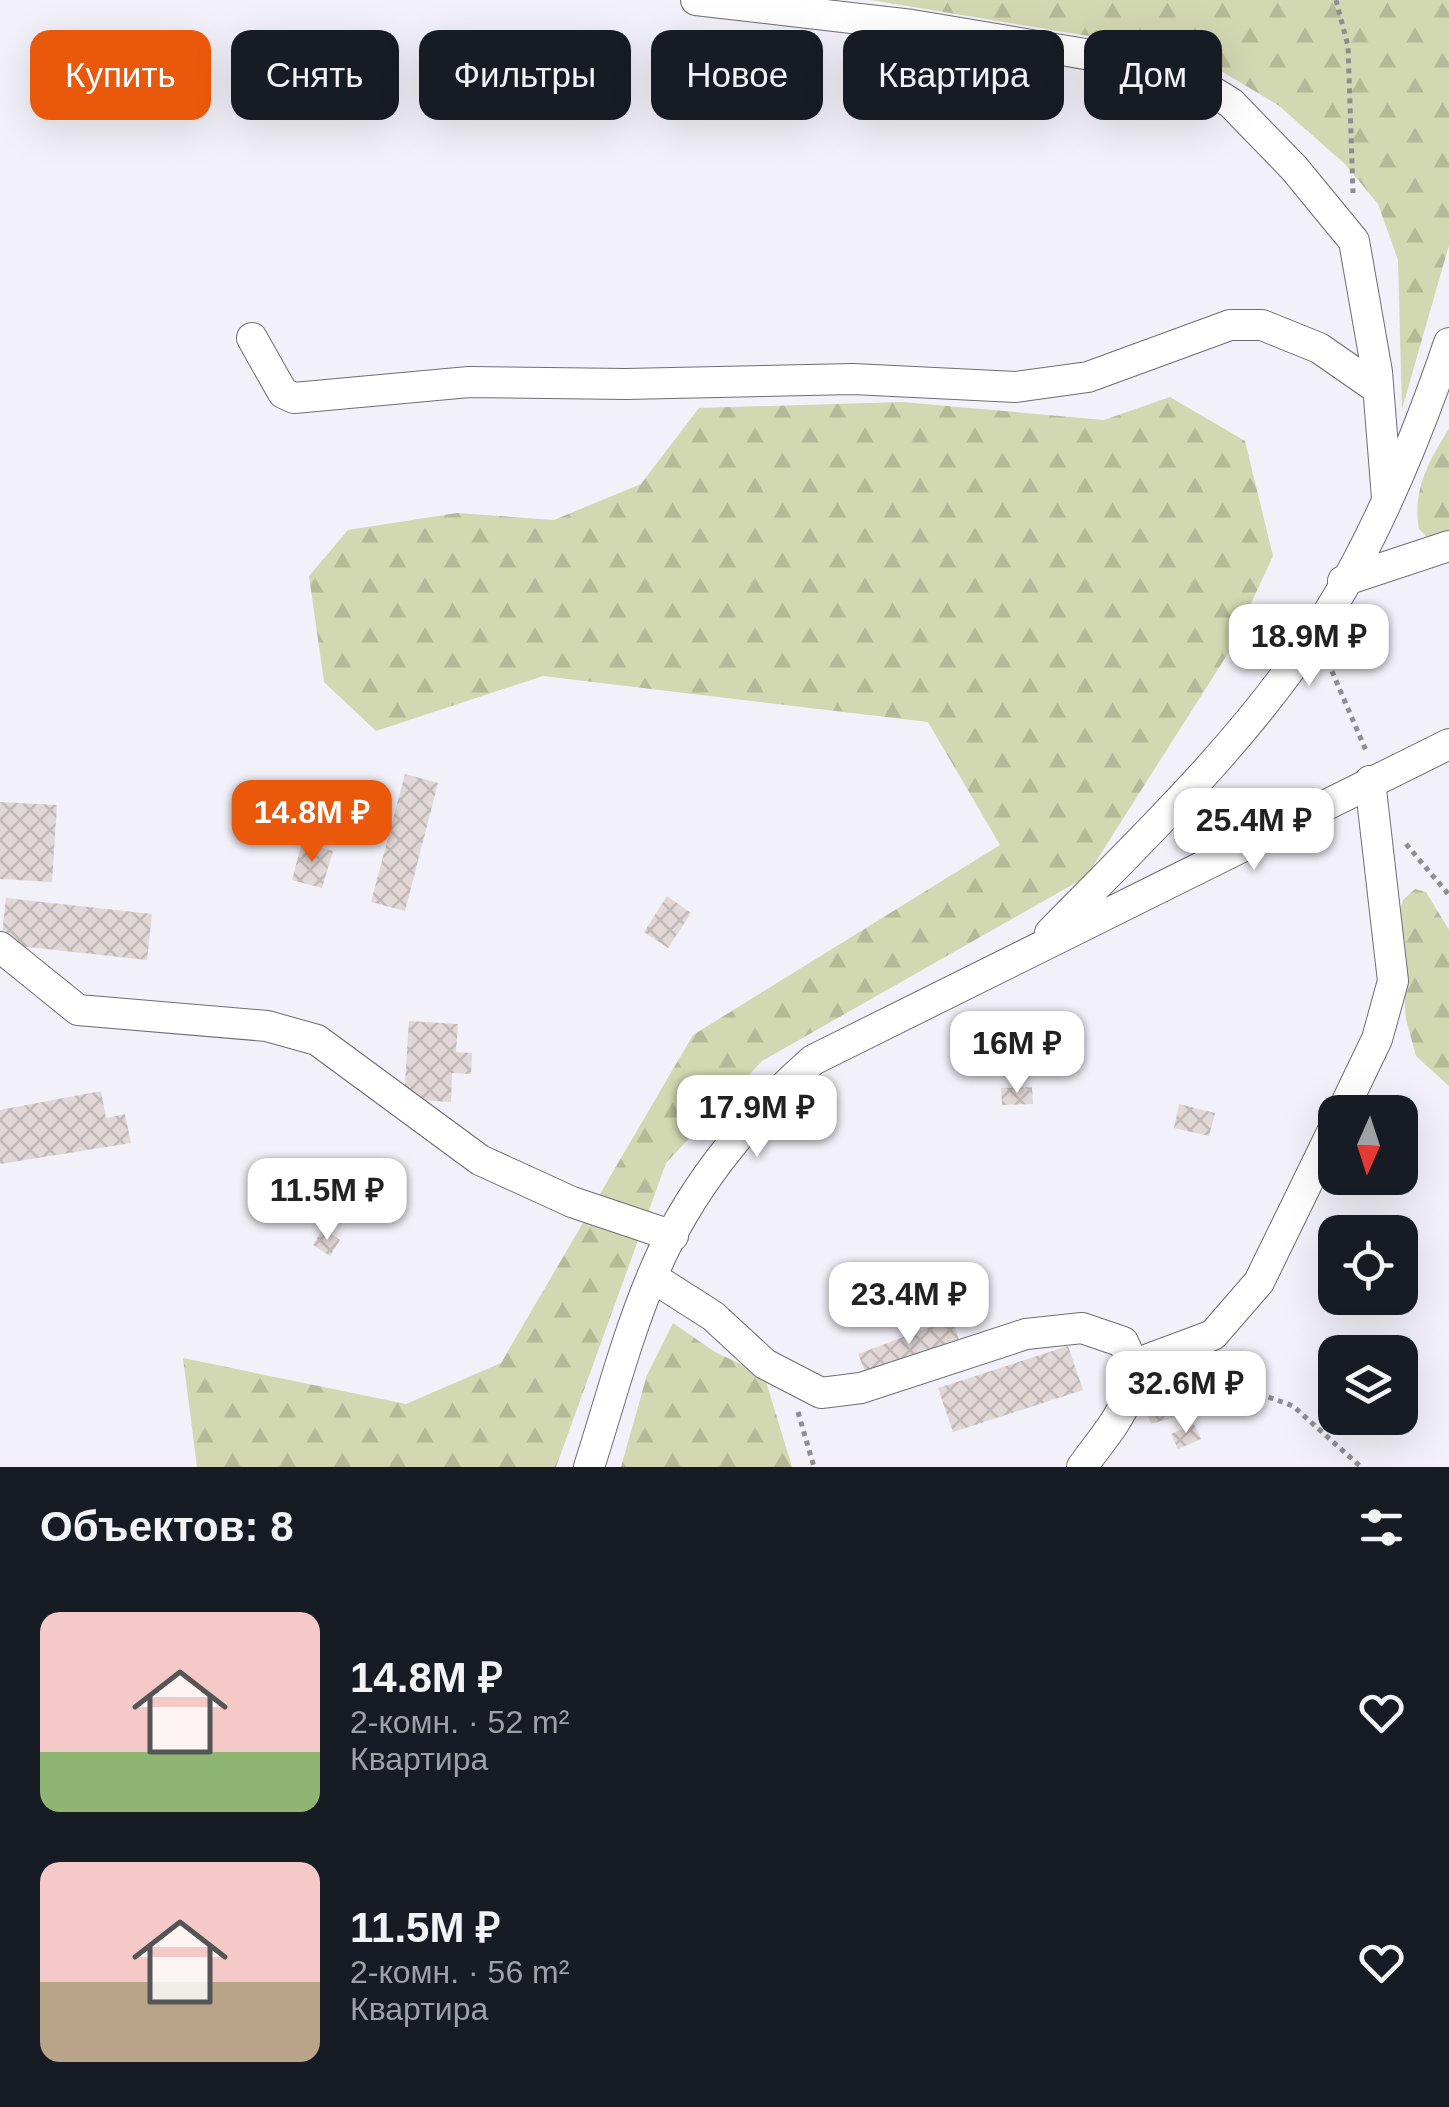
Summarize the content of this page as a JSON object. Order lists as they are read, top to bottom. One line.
{"north":"bottom","page":{"chip":["Купить","Снять","Фильтры","Новое","Квартира","Дом"],"price":["18.9M ₽","14.8M ₽","25.4M ₽","16M ₽","17.9M ₽","11.5M ₽","23.4M ₽","32.6M ₽"],"heading":"Объектов: 8","list":[{"name":"14.8M ₽","note":"2-комн. · 52 m² · Квартира"},{"name":"11.5M ₽","note":"2-комн. · 56 m² · Квартира"}]}}
